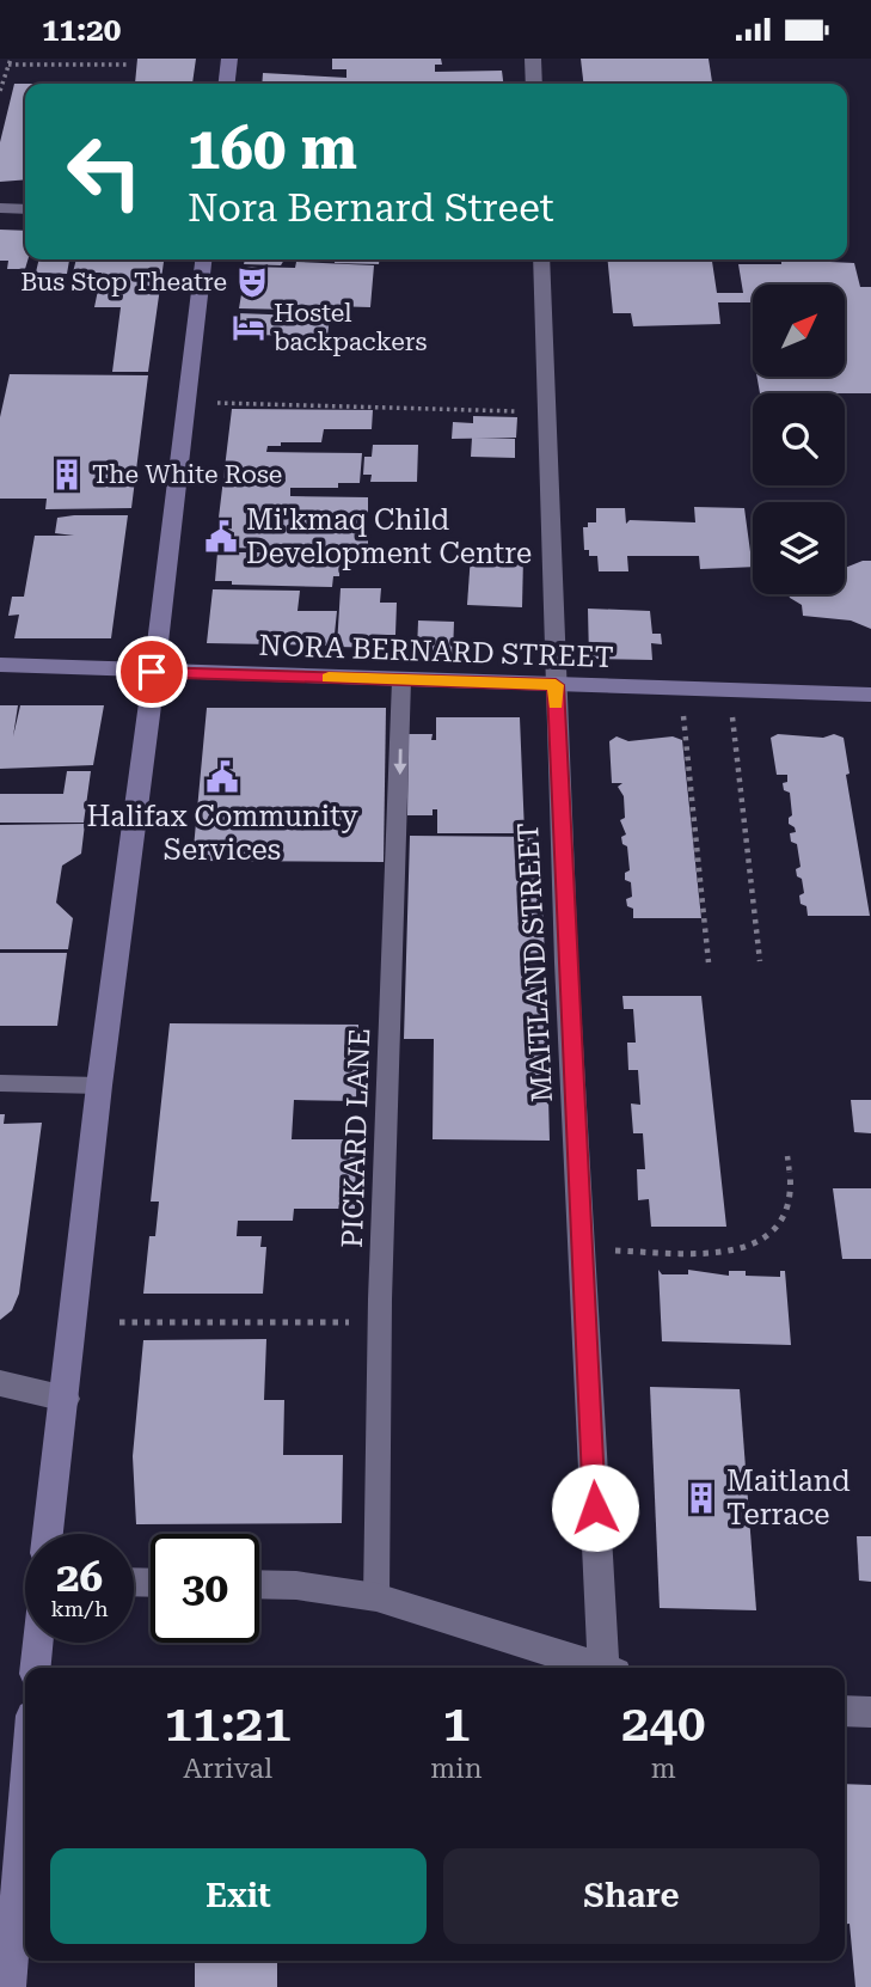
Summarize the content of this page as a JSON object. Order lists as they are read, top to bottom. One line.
{"streets":{"main road":["NORA BERNARD STREET"],"street":["MAITLAND STREET"],"lane":["PICKARD LANE"]},"crossings":[["NORA BERNARD STREET","MAITLAND STREET"],["NORA BERNARD STREET","PICKARD LANE"]],"one_way":["PICKARD LANE"],"places":{"theatre":["Bus Stop Theatre"],"hotel":["Hostel backpackers"],"building":["The White Rose","Maitland Terrace"],"public building":["Mi'kmaq Child Development Centre","Halifax Community Services"]},"north":"top right","page":{"status":"11:20","turn":["160 m","Nora Bernard Street"],"speed":"26 km/h","limit":"30","eta":["11:21","Arrival","1","min","240","m"],"buttons":["Exit","Share"]}}
